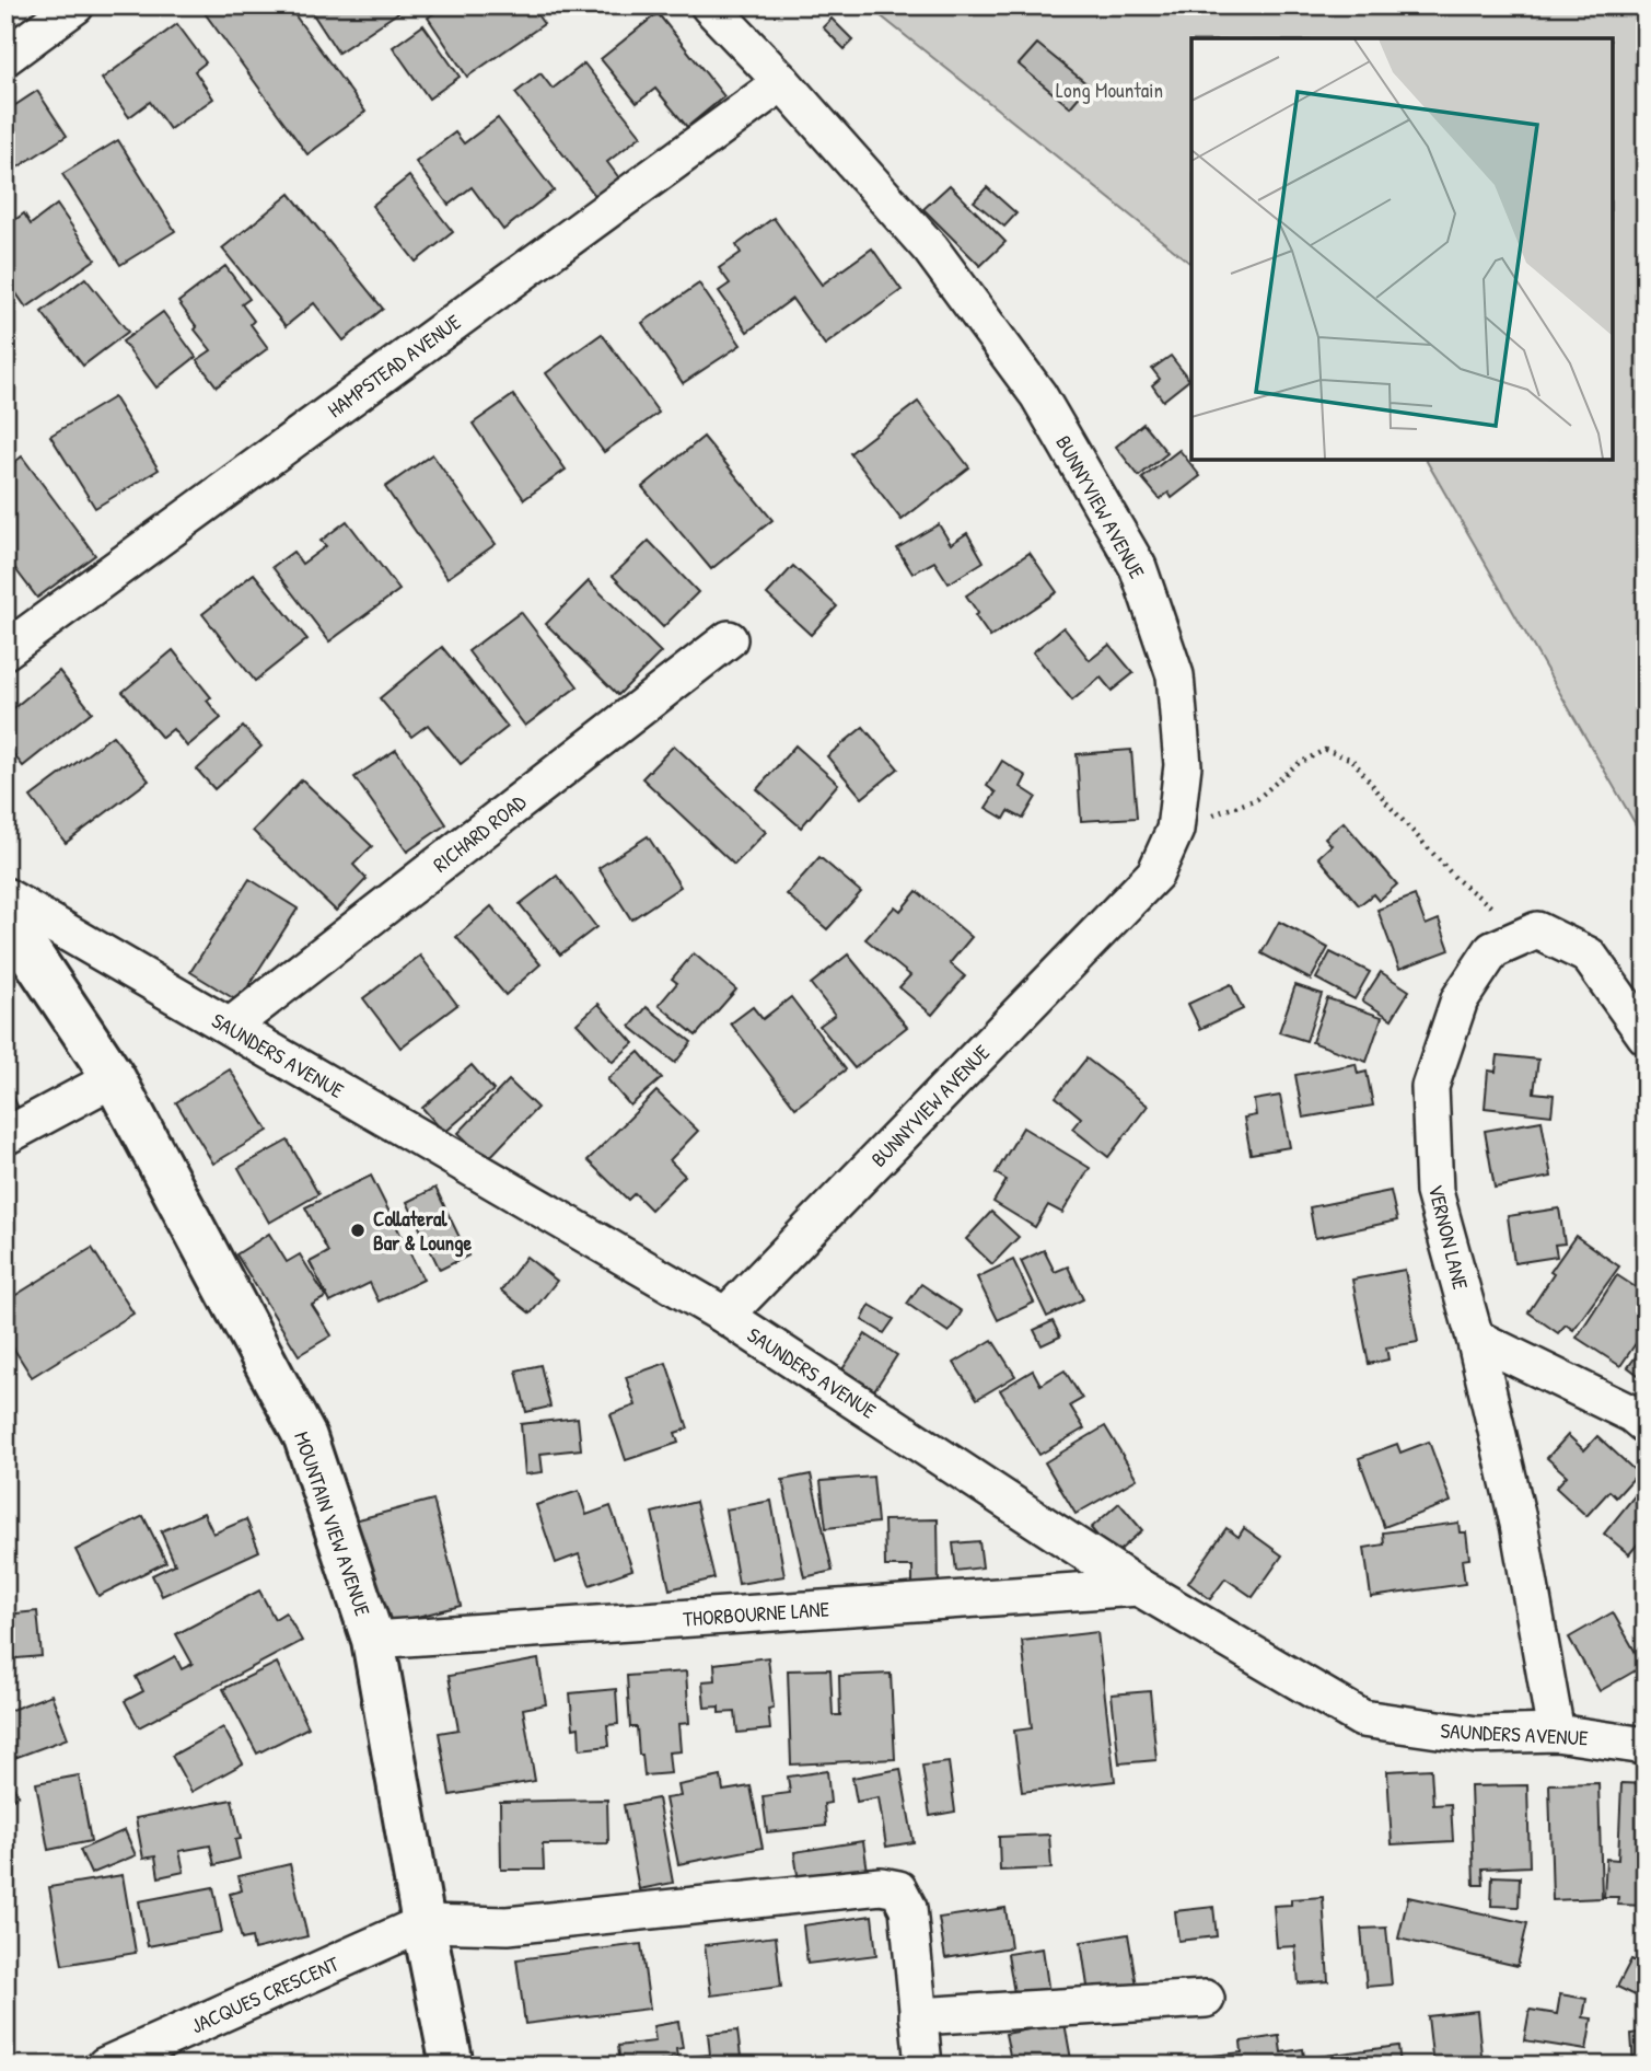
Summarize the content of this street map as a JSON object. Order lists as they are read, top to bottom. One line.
{"streets":{"main road":["MOUNTAIN VIEW AVENUE"],"street":["HAMPSTEAD AVENUE","BUNNYVIEW AVENUE","RICHARD ROAD","SAUNDERS AVENUE","VERNON LANE","THORBOURNE LANE","JACQUES CRESCENT"]},"crossings":[["HAMPSTEAD AVENUE","BUNNYVIEW AVENUE"],["BUNNYVIEW AVENUE","SAUNDERS AVENUE"],["RICHARD ROAD","SAUNDERS AVENUE"],["SAUNDERS AVENUE","VERNON LANE"],["SAUNDERS AVENUE","THORBOURNE LANE"],["MOUNTAIN VIEW AVENUE","THORBOURNE LANE"],["MOUNTAIN VIEW AVENUE","JACQUES CRESCENT"]],"parks":["Long Mountain"],"places":["Collateral Bar & Lounge"]}
